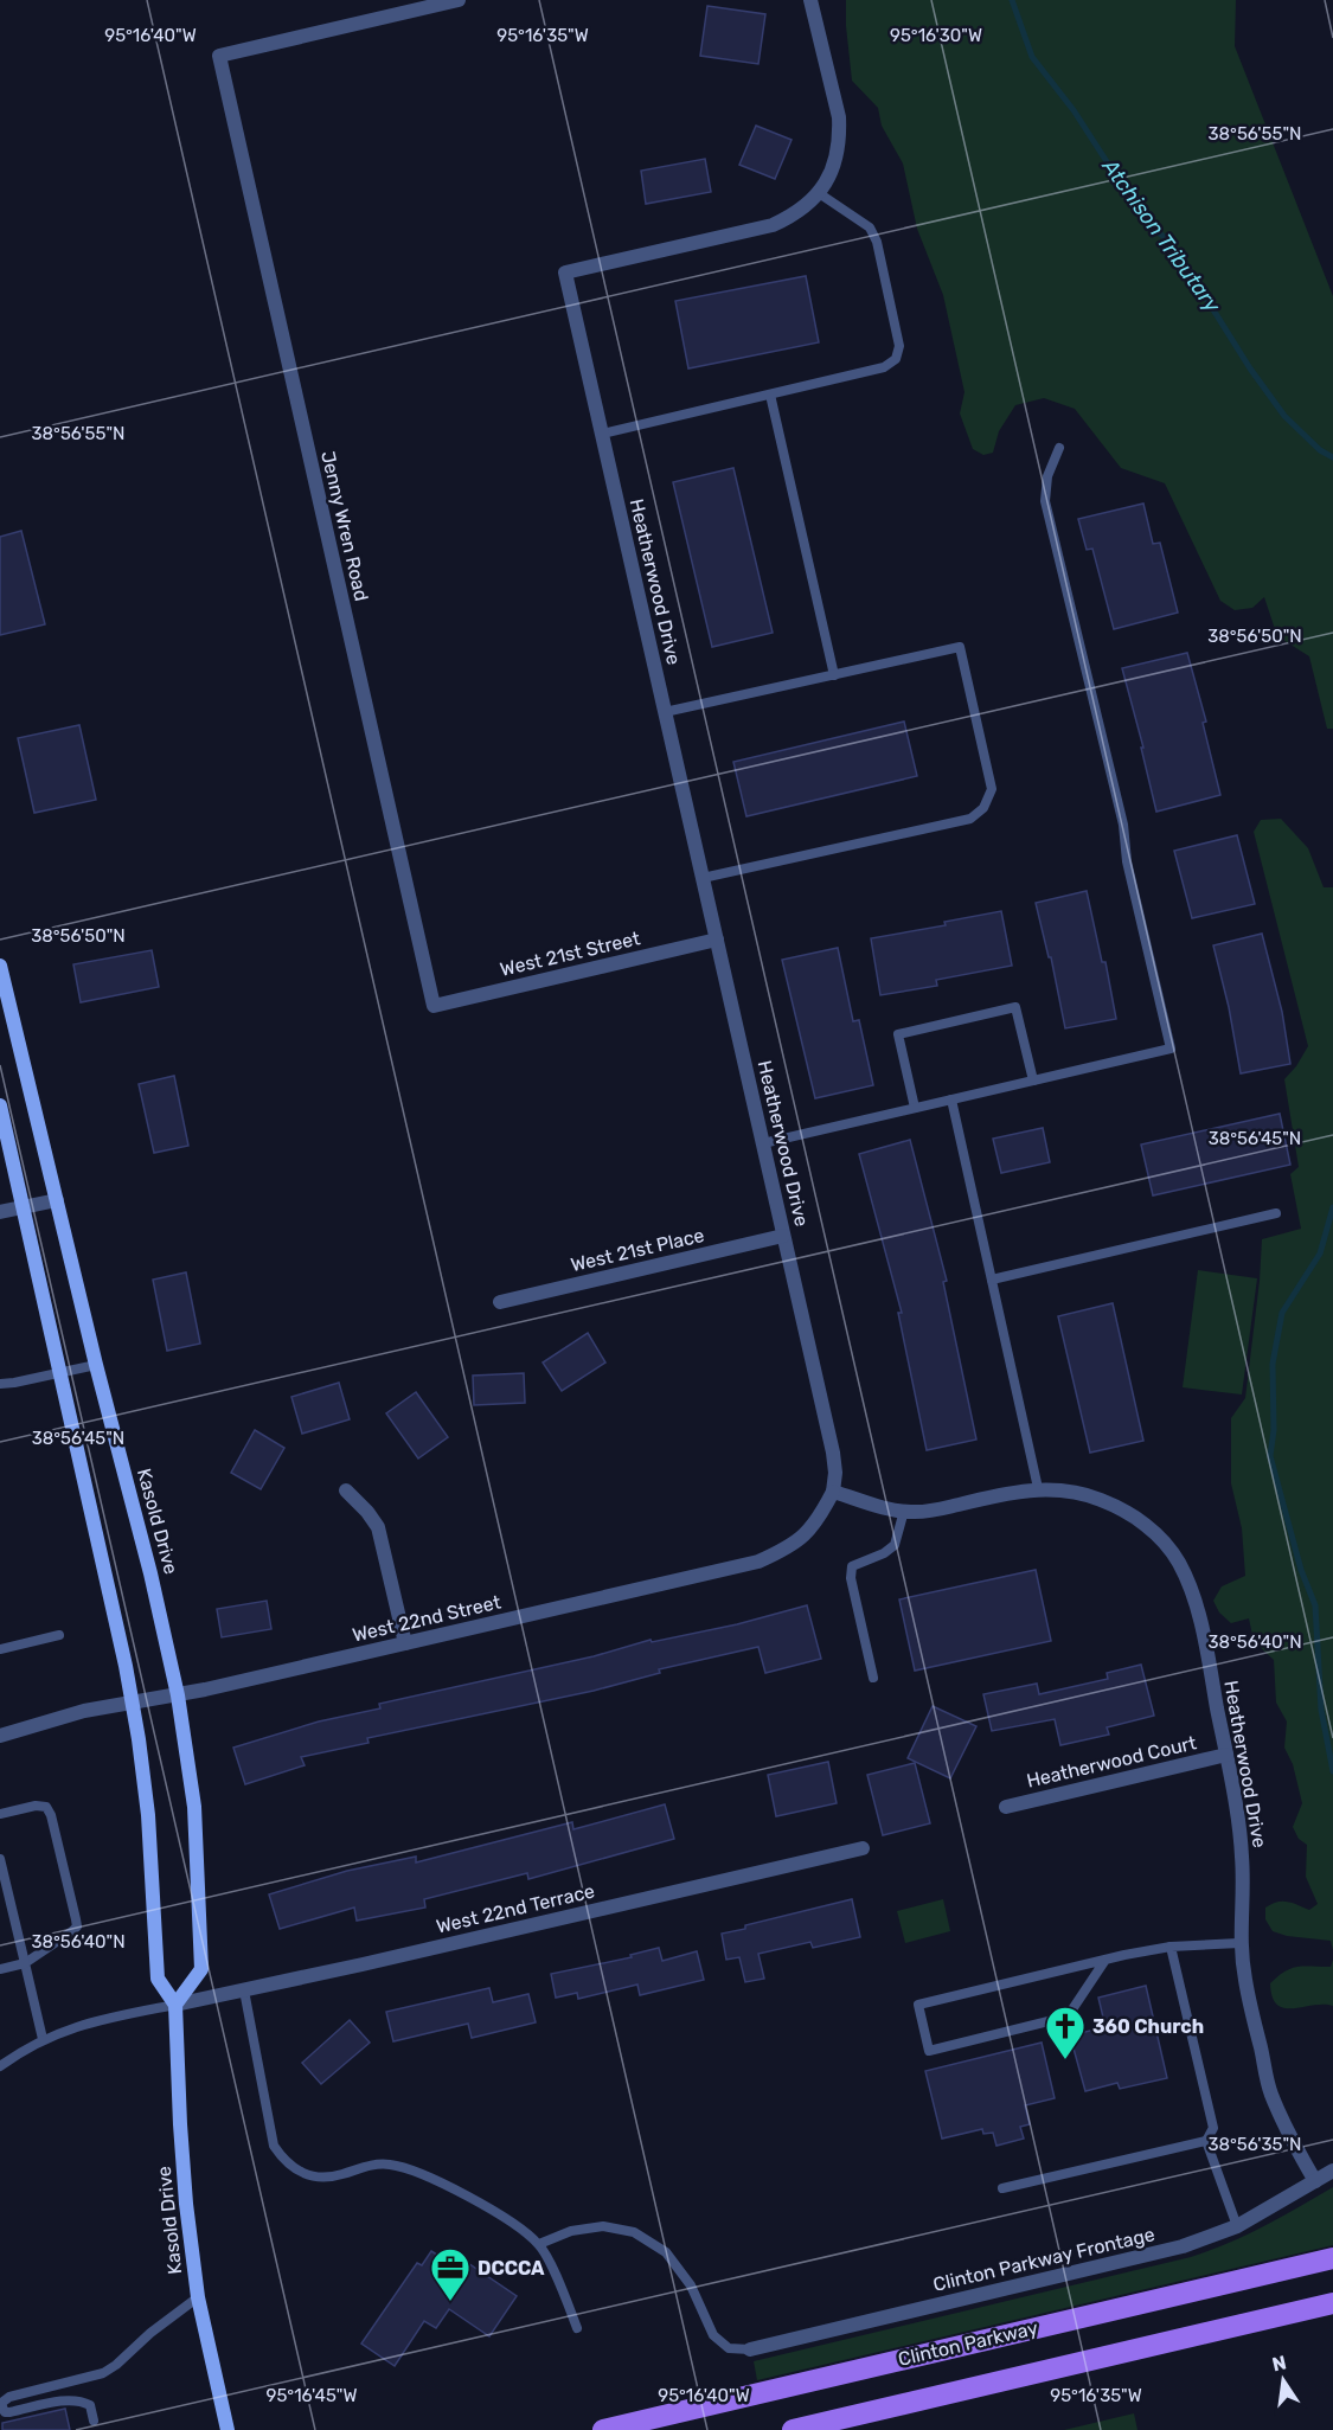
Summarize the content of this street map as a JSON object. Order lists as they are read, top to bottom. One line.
{"streets":{"main road":["Kasold Drive","Clinton Parkway"],"street":["Jenny Wren Road","Heatherwood Drive","West 21st Street","West 21st Place","West 22nd Street","Heatherwood Court","West 22nd Terrace","Clinton Parkway Frontage"]},"crossings":[["Jenny Wren Road","West 21st Street"],["Heatherwood Drive","West 21st Street"],["Heatherwood Drive","West 21st Place"],["Heatherwood Drive","West 22nd Street"],["Heatherwood Drive","Heatherwood Court"],["Heatherwood Drive","Clinton Parkway Frontage"],["Kasold Drive","West 22nd Street"],["Kasold Drive","West 22nd Terrace"]],"water":["Atchison Tributary"],"places":{"church":["360 Church"],"office":["DCCCA"]},"north":"top","coordinates":["95°16'40\"W","95°16'35\"W","95°16'30\"W","38°56'55\"N","38°56'50\"N","38°56'45\"N","38°56'40\"N","38°56'35\"N","95°16'45\"W"]}
